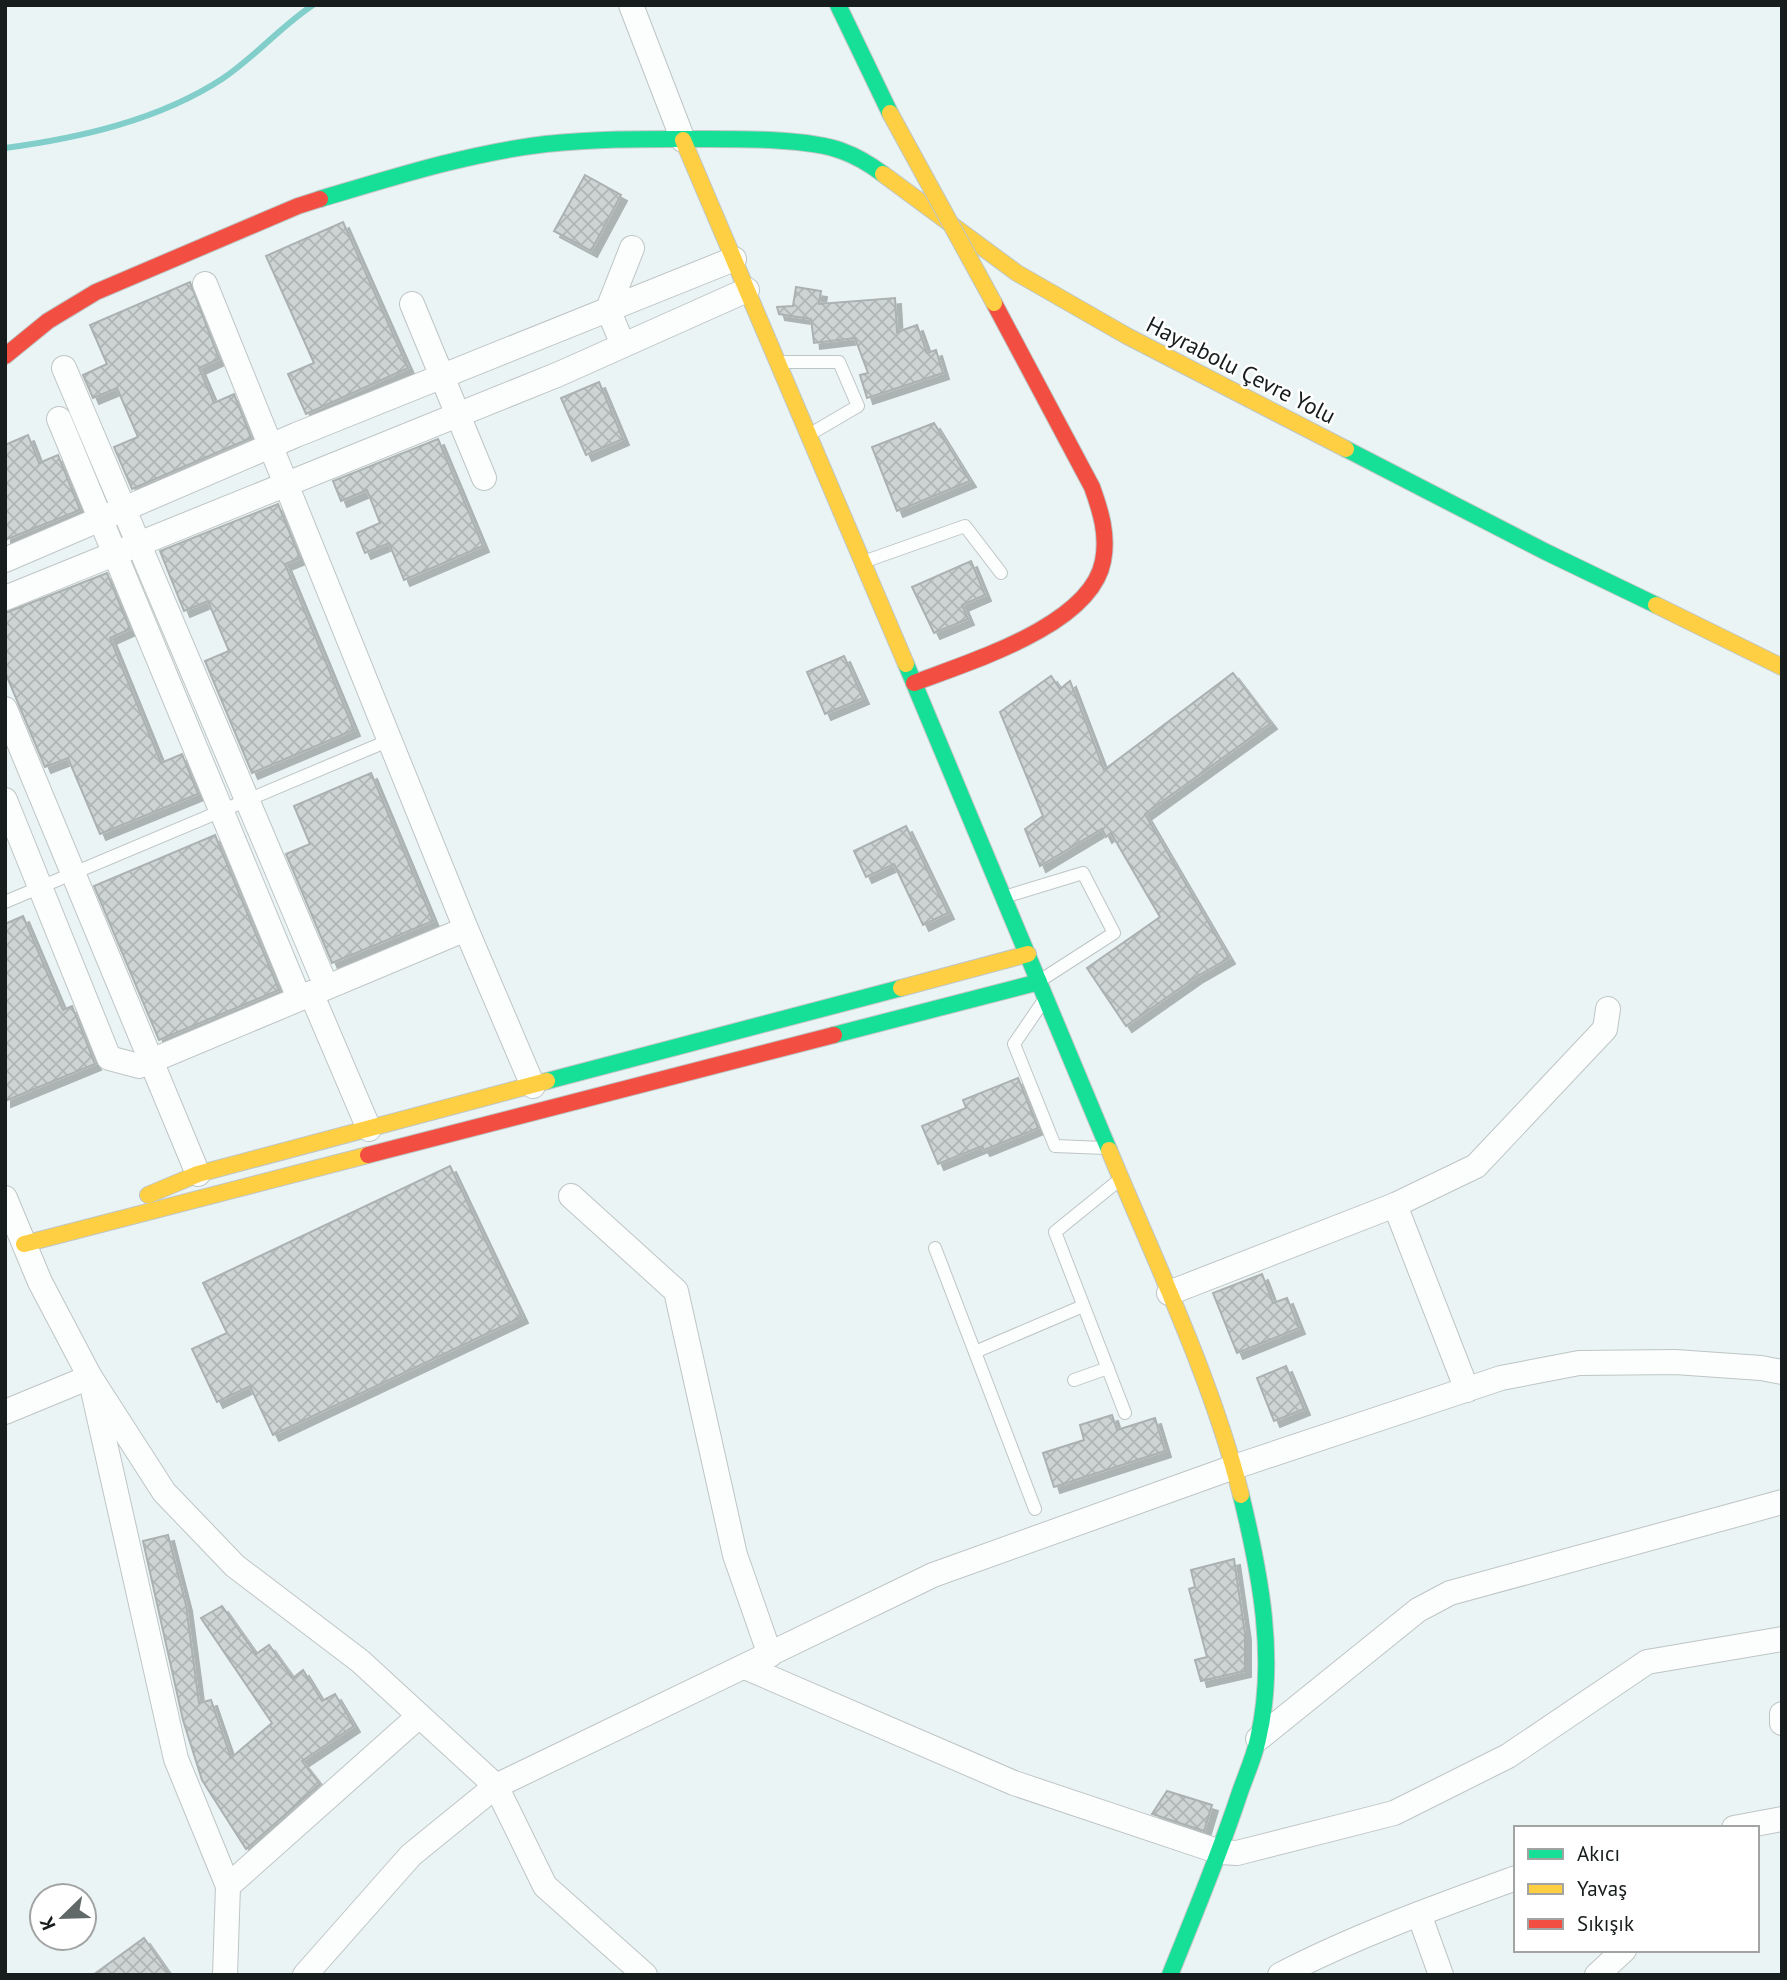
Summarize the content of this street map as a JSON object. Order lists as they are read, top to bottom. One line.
{"streets":{"main road":["Hayrabolu Çevre Yolu"]},"legend":["Akıcı","Yavaş","Sıkışık"],"north":"bottom left"}
